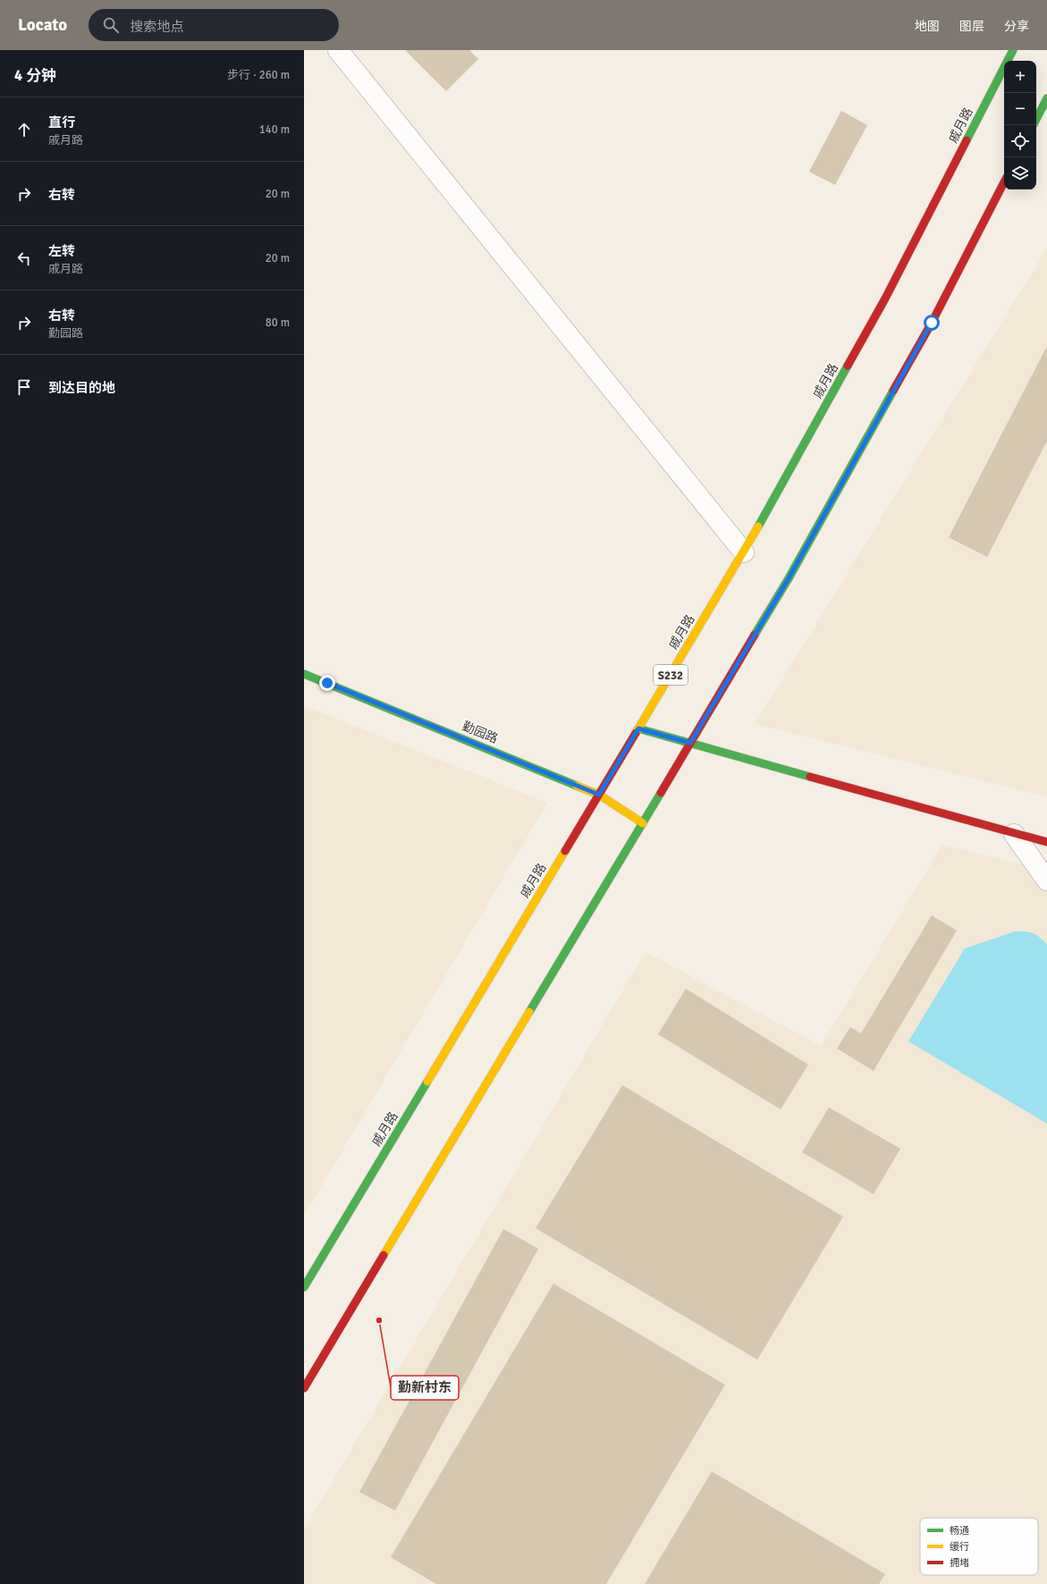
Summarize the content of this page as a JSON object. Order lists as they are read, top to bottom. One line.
{"streets":{"main road":["戚月路","S232","勤园路"]},"crossings":[["戚月路","勤园路"]],"places":["勤新村东"],"legend":["畅通","缓行","拥堵"],"page":{"header":"Locato","search":"搜索地点","nav":["地图","图层","分享"],"heading":["4 分钟","步行 · 260 m"],"map_buttons":["+","−"],"list":[["直行","戚月路","140 m"],["右转","20 m"],["左转","戚月路","20 m"],["右转","勤园路","80 m"],"到达目的地"]}}
